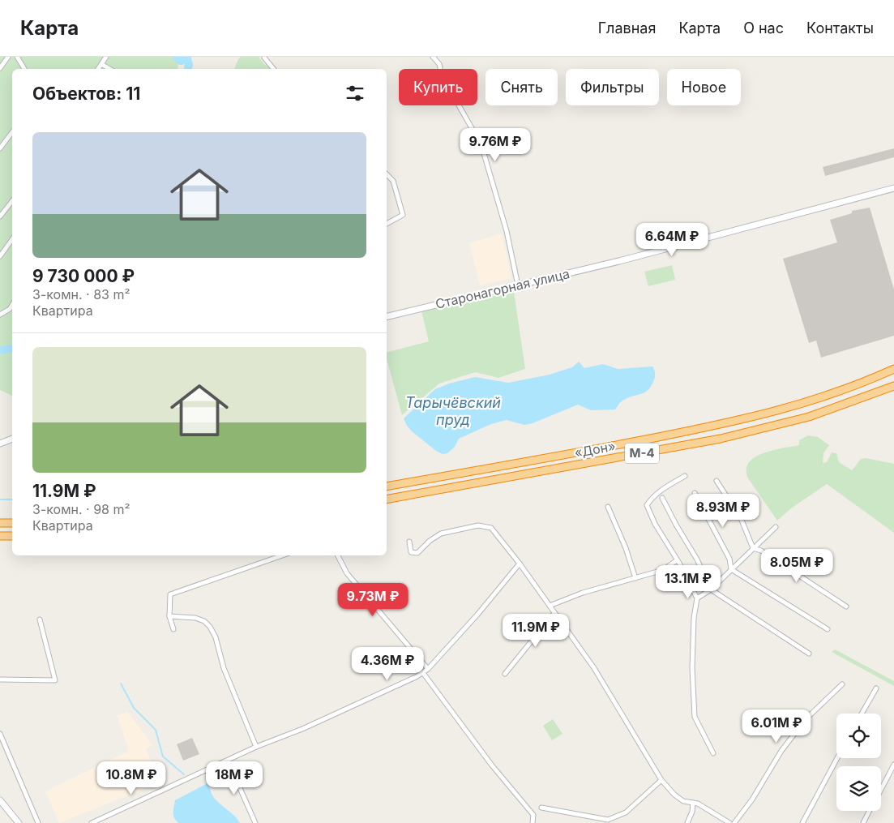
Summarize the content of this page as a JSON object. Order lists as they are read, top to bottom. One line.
{"streets":{"highway":["«Дон»","М-4"],"main road":["Старонагорная улица"]},"water":["Тарычёвский пруд"],"page":{"header":"Карта","nav":["Главная","Карта","О нас","Контакты"],"chip":["Купить","Снять","Фильтры","Новое"],"heading":"Объектов: 11","list":[{"name":"9 730 000 ₽","note":"3-комн. · 83 m² · Квартира"},{"name":"11.9M ₽","note":"3-комн. · 98 m² · Квартира"}],"price":["9.76M ₽","6.64M ₽","8.93M ₽","8.05M ₽","13.1M ₽","9.73M ₽","11.9M ₽","4.36M ₽","6.01M ₽","10.8M ₽","18M ₽"]}}
